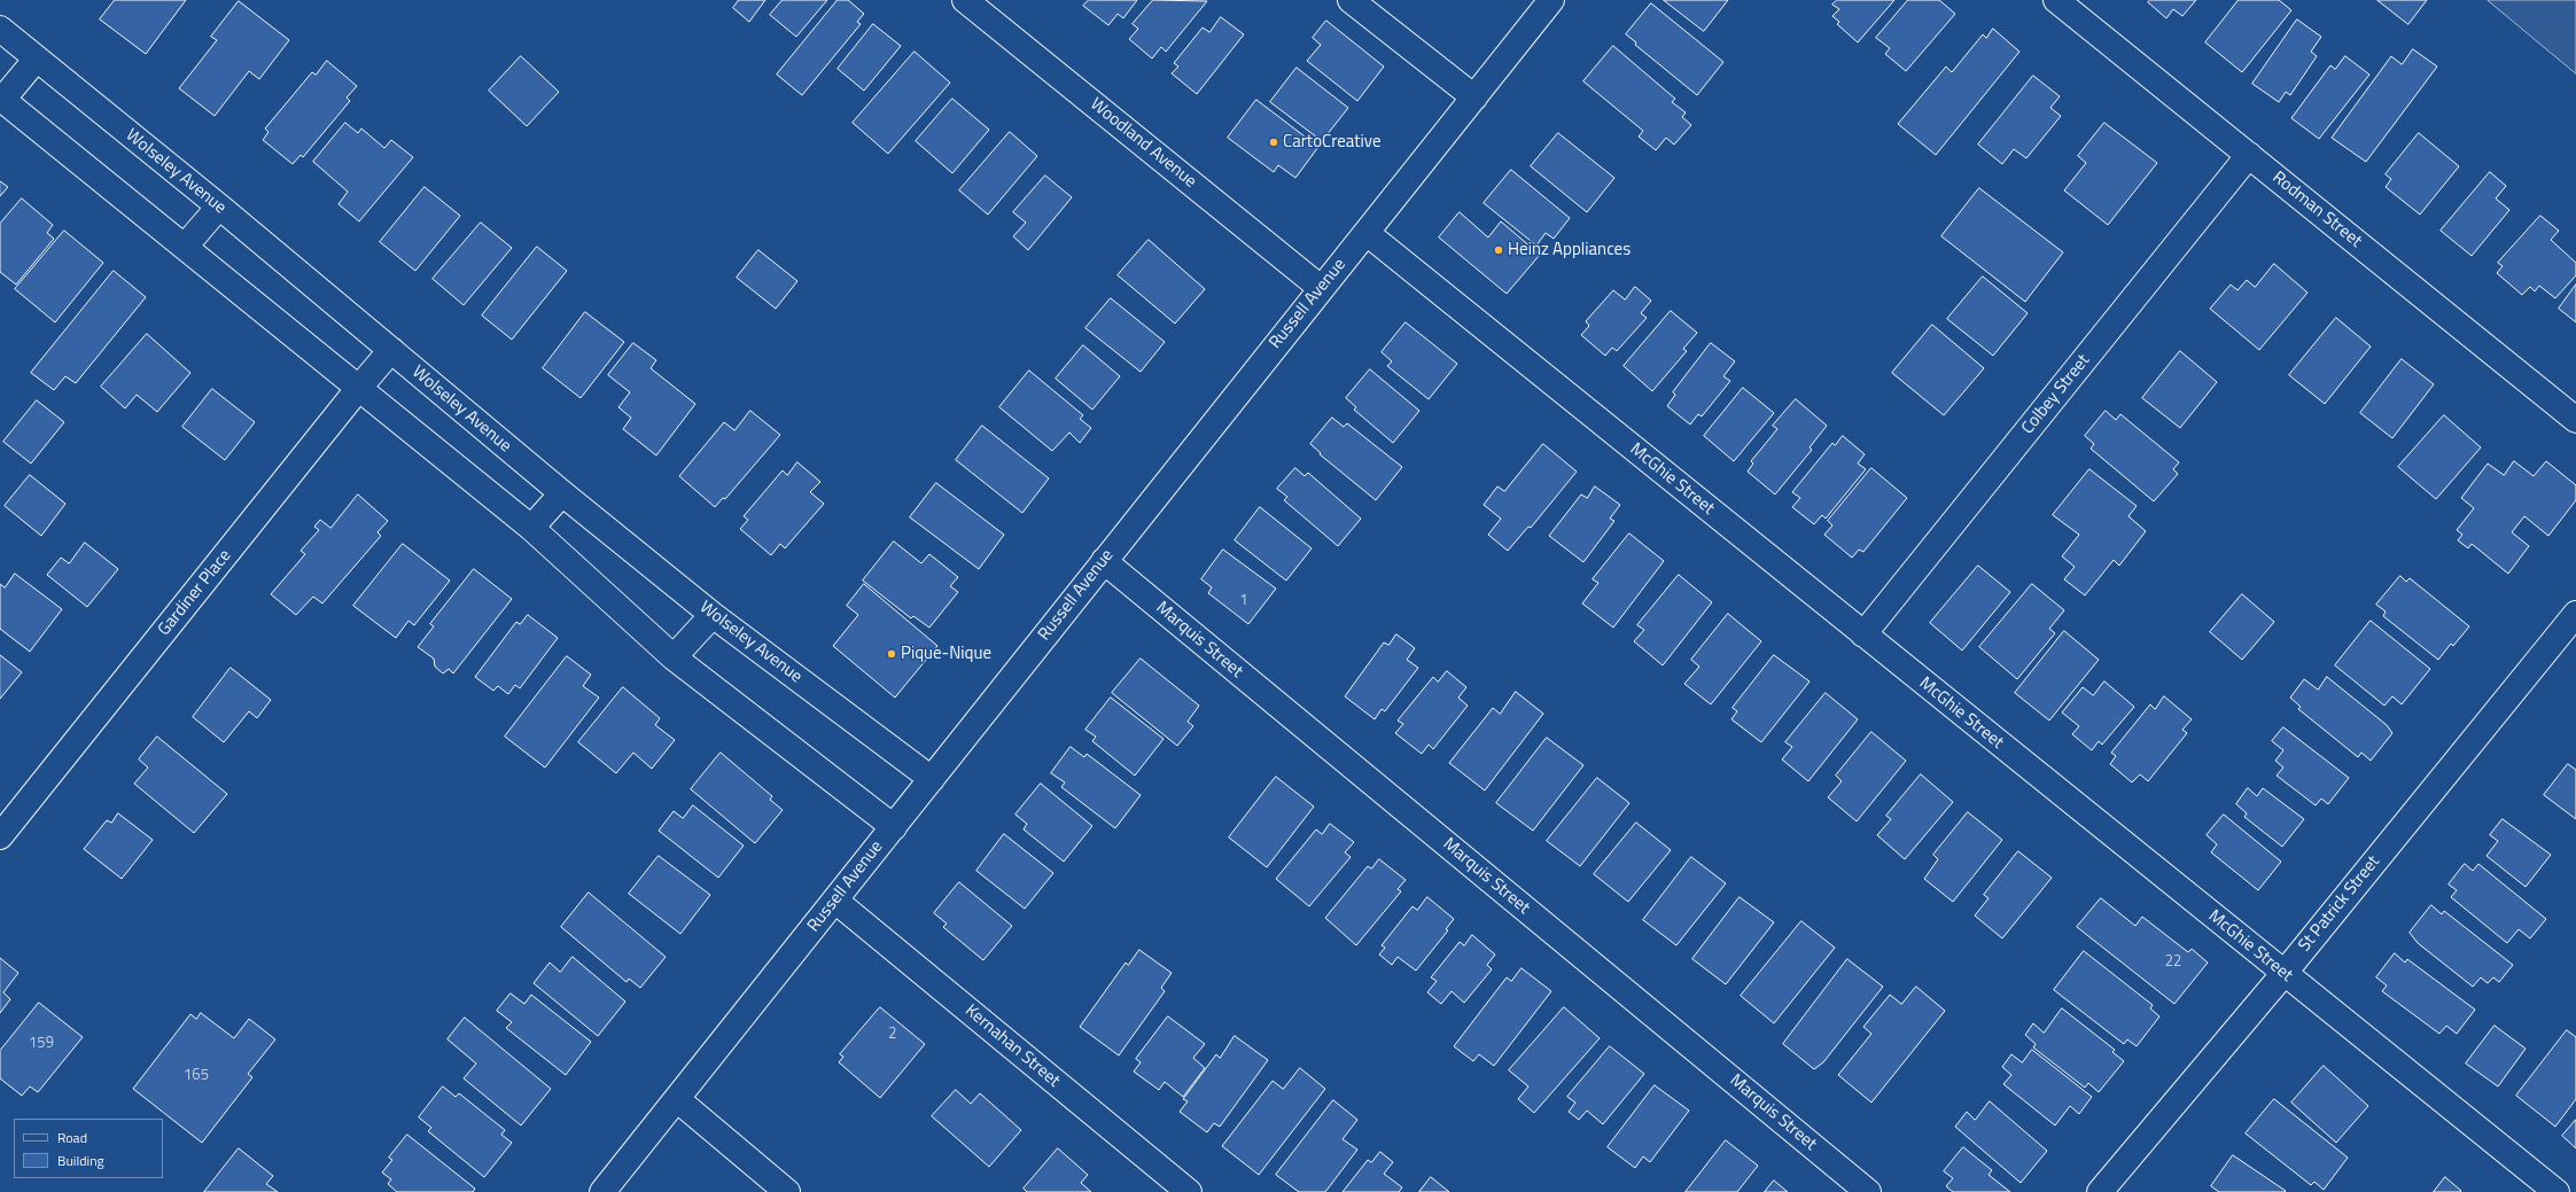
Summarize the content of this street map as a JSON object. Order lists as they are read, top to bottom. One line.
{"streets":{"street":["Woodland Avenue","Wolseley Avenue","Rodman Street","Russell Avenue","Colbey Street","McGhie Street","Gardiner Place","Marquis Street","St Patrick Street","Kernahan Street"]},"crossings":[["Woodland Avenue","Russell Avenue"],["Wolseley Avenue","Russell Avenue"],["Wolseley Avenue","Gardiner Place"],["Rodman Street","Colbey Street"],["Russell Avenue","McGhie Street"],["Russell Avenue","Marquis Street"],["Russell Avenue","Kernahan Street"],["Colbey Street","McGhie Street"],["McGhie Street","St Patrick Street"]],"places":["CartoCreative","Heinz Appliances","Pique-Nique"],"house_numbers":["1","22","2","159","165"],"legend":["Road","Building"]}
